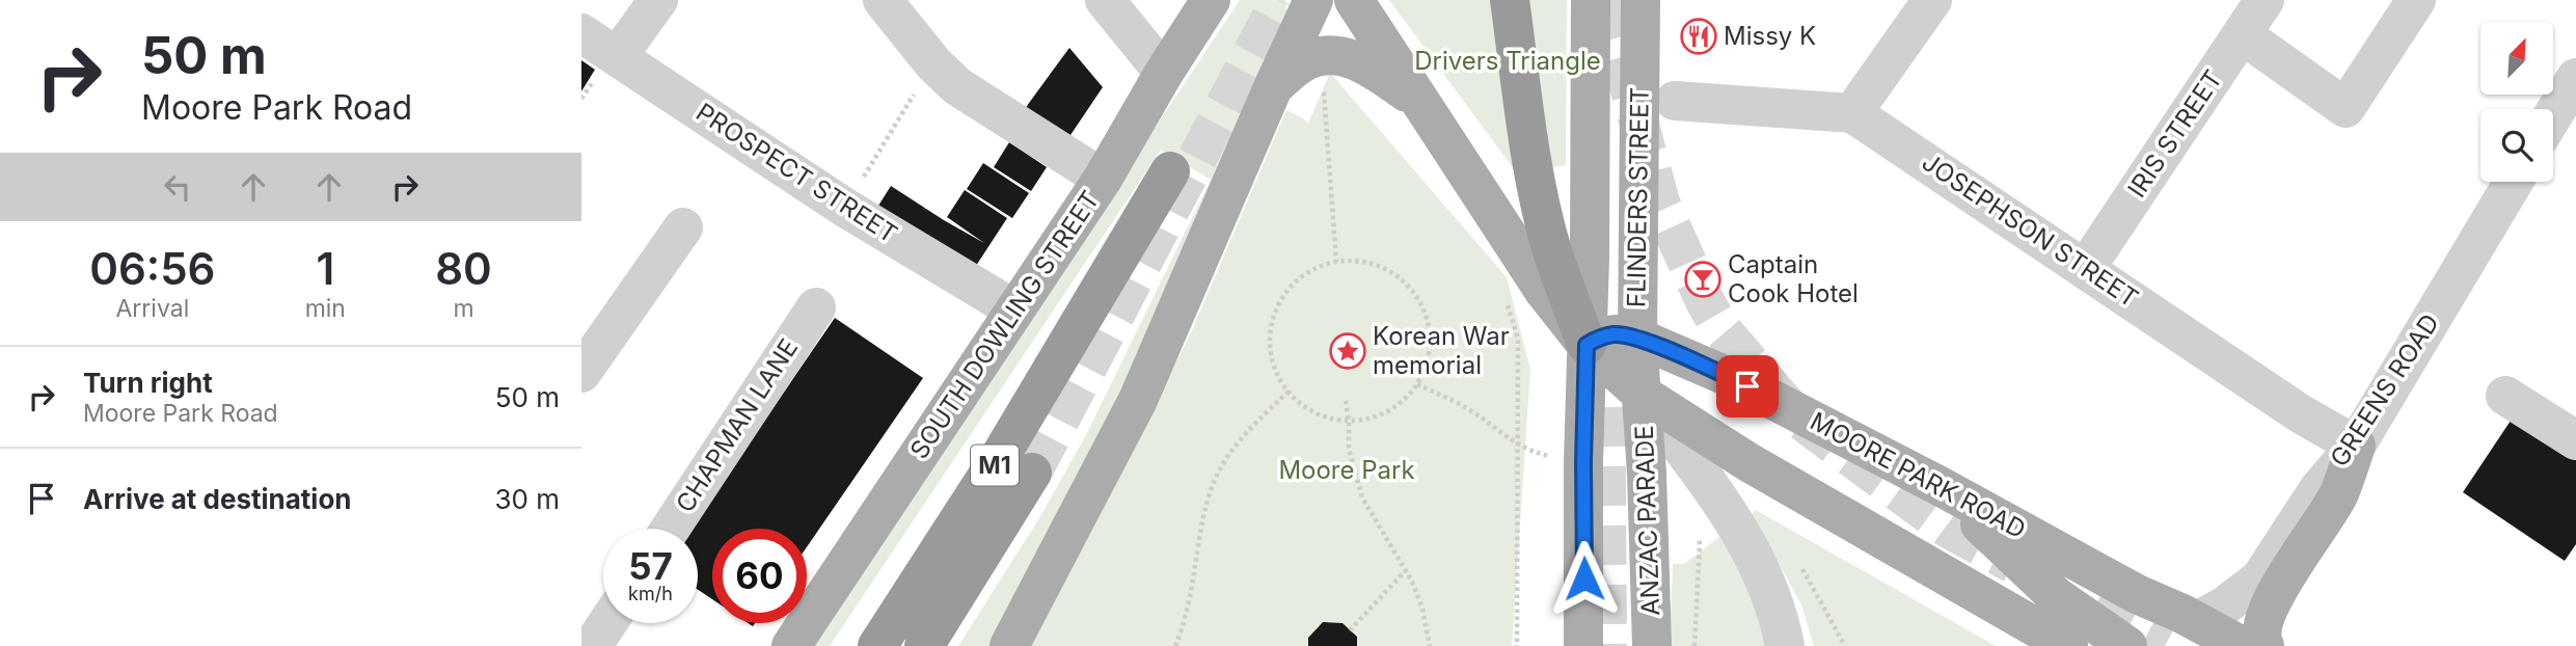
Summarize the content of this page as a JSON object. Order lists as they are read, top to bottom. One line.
{"streets":{"highway":["M1"],"main road":["FLINDERS STREET","SOUTH DOWLING STREET","MOORE PARK ROAD","ANZAC PARADE"],"street":["IRIS STREET","PROSPECT STREET","JOSEPHSON STREET","GREENS ROAD","CHAPMAN LANE"]},"crossings":[["IRIS STREET","JOSEPHSON STREET"],["PROSPECT STREET","SOUTH DOWLING STREET"],["FLINDERS STREET","MOORE PARK ROAD"],["FLINDERS STREET","ANZAC PARADE"],["JOSEPHSON STREET","GREENS ROAD"],["GREENS ROAD","MOORE PARK ROAD"]],"parks":["Drivers Triangle","Moore Park"],"places":{"restaurant":["Missy K"],"bar":["Captain Cook Hotel"],"place":["Korean War memorial"]},"north":"top right","page":{"turn":["50 m","Moore Park Road"],"eta":["06:56","Arrival","1","min","80","m"],"list":[{"name":"Turn right","note":"Moore Park Road","value":"50 m"},{"name":"Arrive at destination","value":"30 m"}],"speed":"57 km/h","limit":"60"}}
